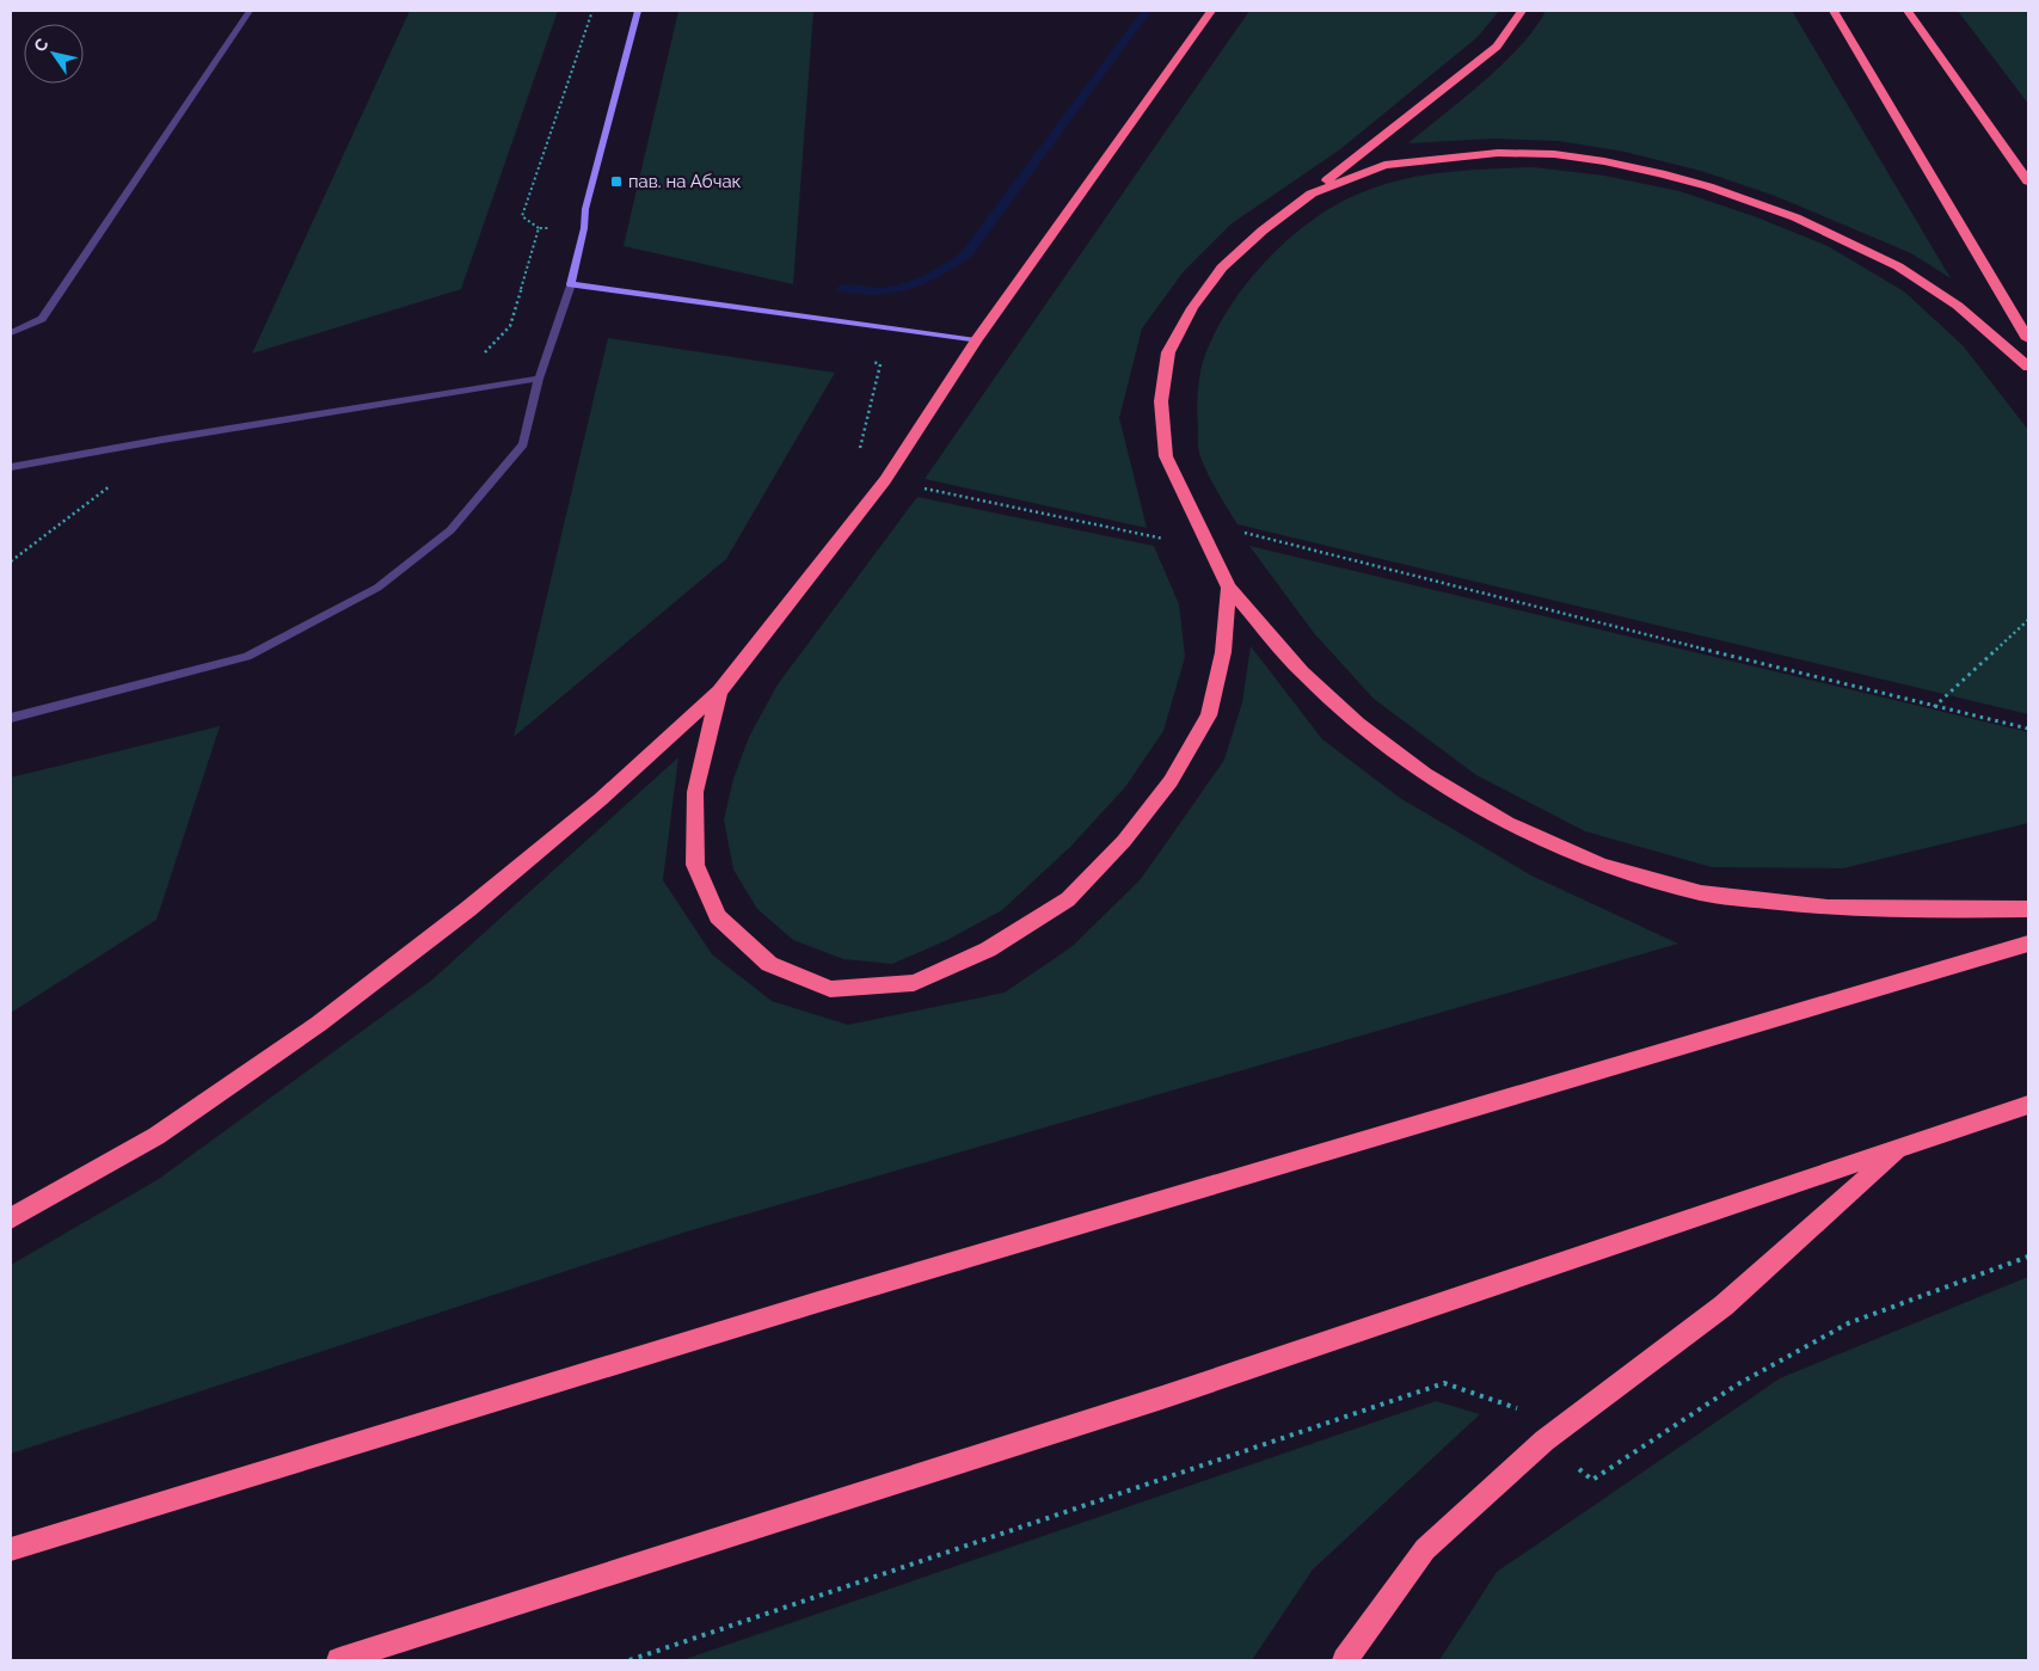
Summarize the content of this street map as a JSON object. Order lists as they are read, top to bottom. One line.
{"places":{"transit":["пав. на Абчак"]},"north":"top left"}
